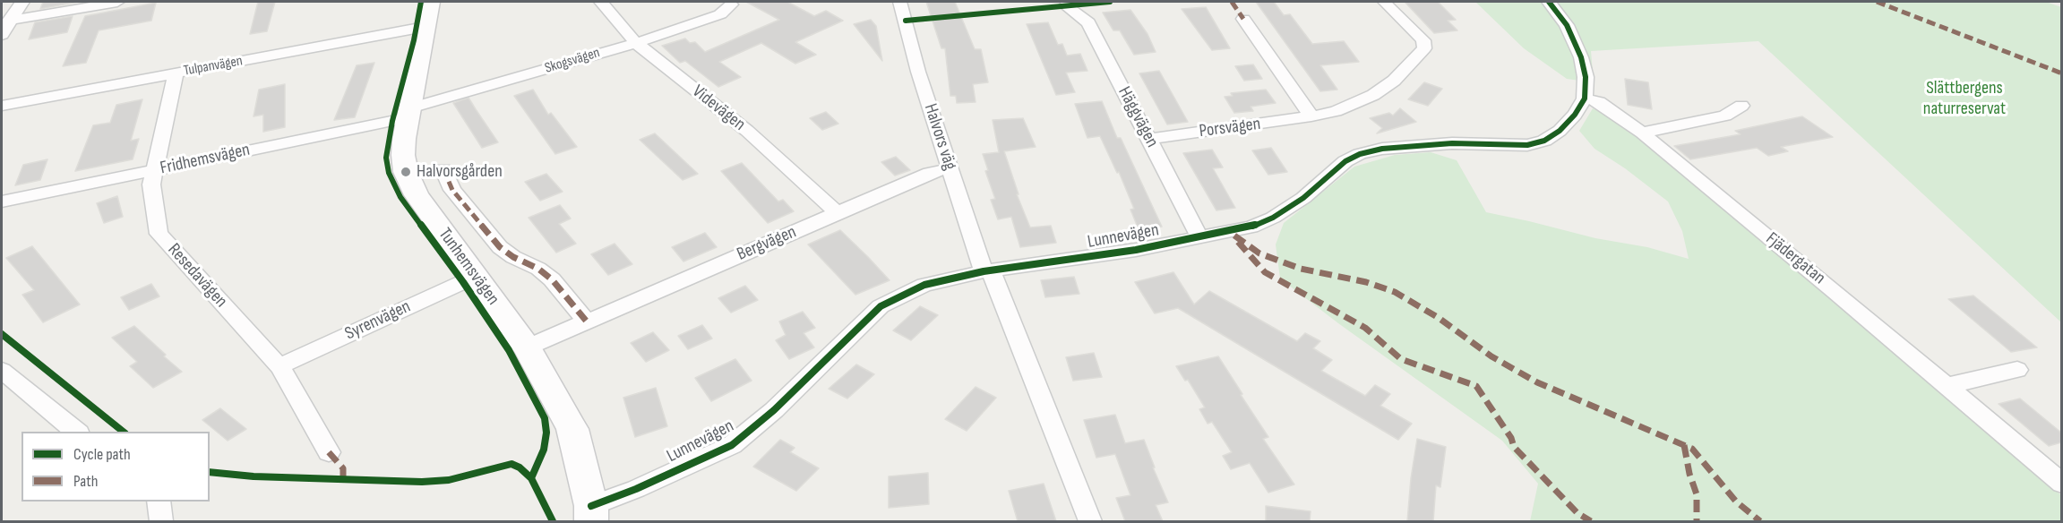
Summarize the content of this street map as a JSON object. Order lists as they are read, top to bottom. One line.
{"streets":{"street":["Skogsvägen","Tulpanvägen","Videvägen","Häggvägen","Porsvägen","Halvors väg","Fridhemsvägen","Lunnevägen","Bergvägen","Fjädergatan","Tunhemsvägen","Resedavägen","Syrenvägen"]},"crossings":[["Skogsvägen","Videvägen"],["Skogsvägen","Fridhemsvägen"],["Skogsvägen","Tunhemsvägen"],["Tulpanvägen","Tunhemsvägen"],["Tulpanvägen","Resedavägen"],["Videvägen","Bergvägen"],["Häggvägen","Porsvägen"],["Häggvägen","Lunnevägen"],["Halvors väg","Lunnevägen"],["Halvors väg","Bergvägen"],["Fridhemsvägen","Tunhemsvägen"],["Fridhemsvägen","Resedavägen"],["Lunnevägen","Fjädergatan"],["Lunnevägen","Tunhemsvägen"],["Bergvägen","Tunhemsvägen"],["Tunhemsvägen","Syrenvägen"],["Resedavägen","Syrenvägen"]],"parks":["Slättbergens naturreservat"],"places":["Halvorsgården"],"legend":["Cycle path","Path"]}
